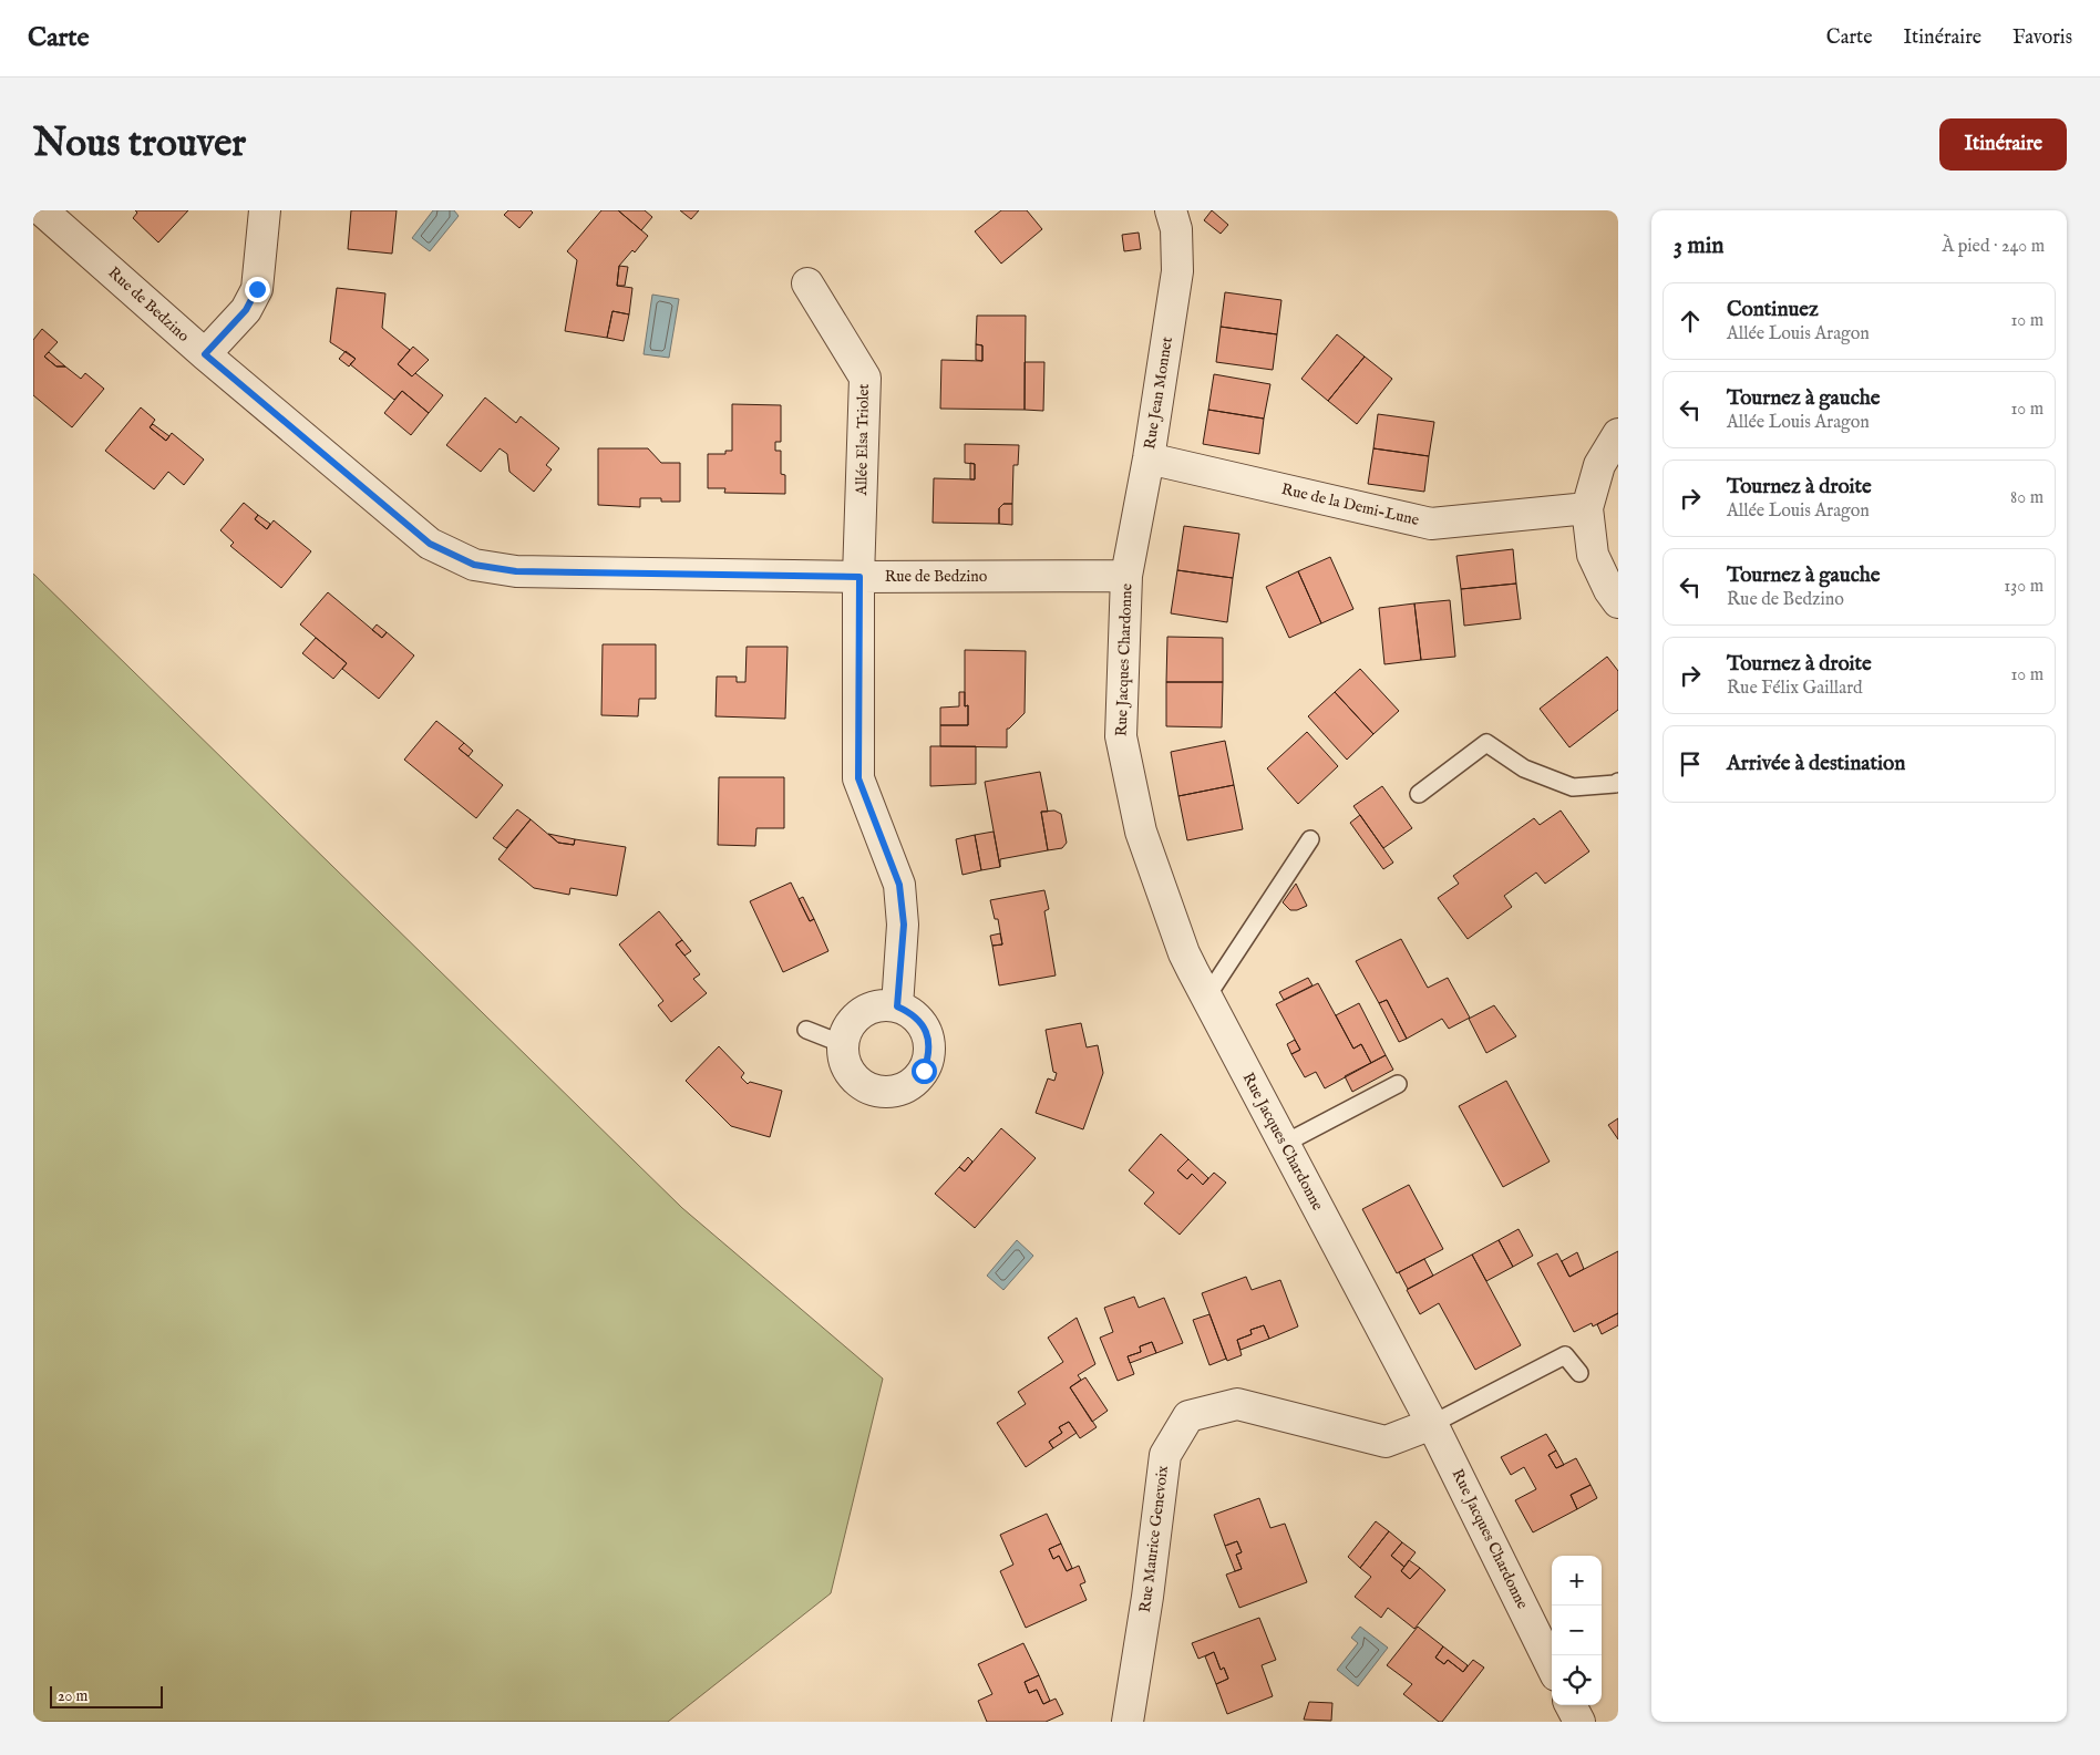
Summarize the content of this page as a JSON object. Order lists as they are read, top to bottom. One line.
{"streets":{"street":["Rue de Bedzino","Rue Jean Monnet","Allée Elsa Triolet","Rue de la Demi-Lune","Rue Jacques Chardonne","Rue Maurice Genevoix"]},"crossings":[["Rue de Bedzino","Rue Jean Monnet"],["Rue de Bedzino","Allée Elsa Triolet"],["Rue de Bedzino","Rue Jacques Chardonne"],["Rue Jean Monnet","Rue de la Demi-Lune"],["Rue Jean Monnet","Rue Jacques Chardonne"],["Rue Jacques Chardonne","Rue Maurice Genevoix"]],"scale_bar":"20 m","page":{"header":"Carte","nav":["Carte","Itinéraire","Favoris"],"buttons":"Itinéraire","title":"Nous trouver","heading":["3 min","À pied · 240 m"],"list":[["Continuez","Allée Louis Aragon","10 m"],["Tournez à gauche","Allée Louis Aragon","10 m"],["Tournez à droite","Allée Louis Aragon","80 m"],["Tournez à gauche","Rue de Bedzino","130 m"],["Tournez à droite","Rue Félix Gaillard","10 m"],"Arrivée à destination"],"map_buttons":["+","−"],"scale":"20 m"}}
